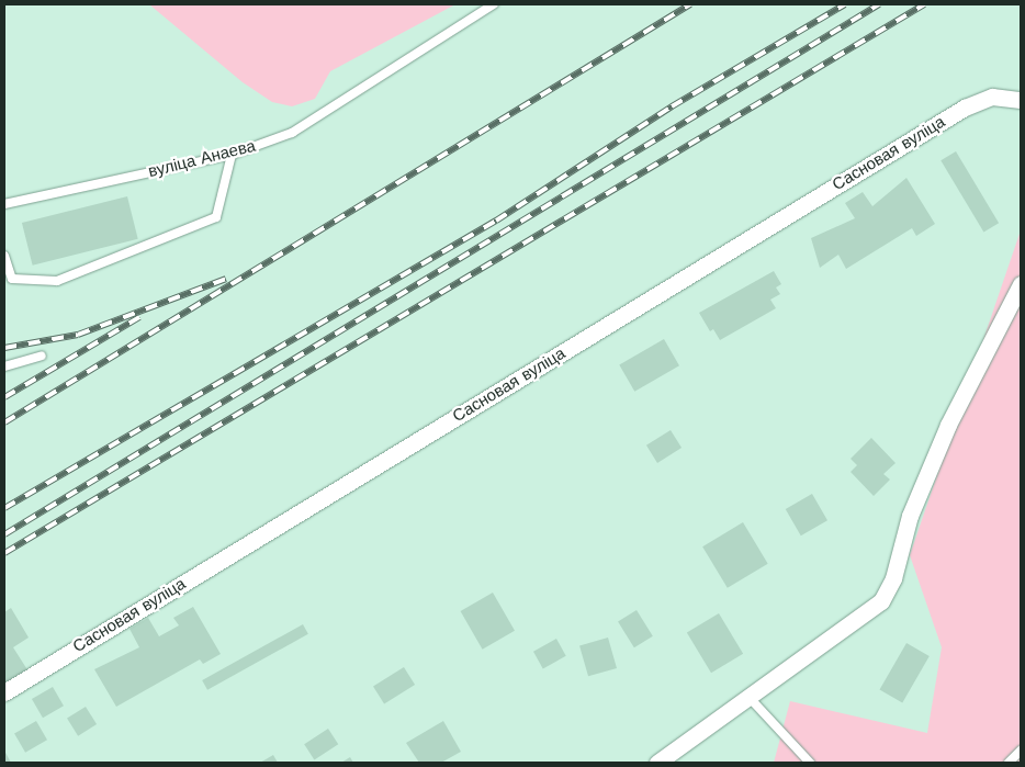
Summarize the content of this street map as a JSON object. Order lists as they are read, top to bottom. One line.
{"streets":{"street":["Сасновая вуліца"],"lane":["вуліца Анаева"]}}
